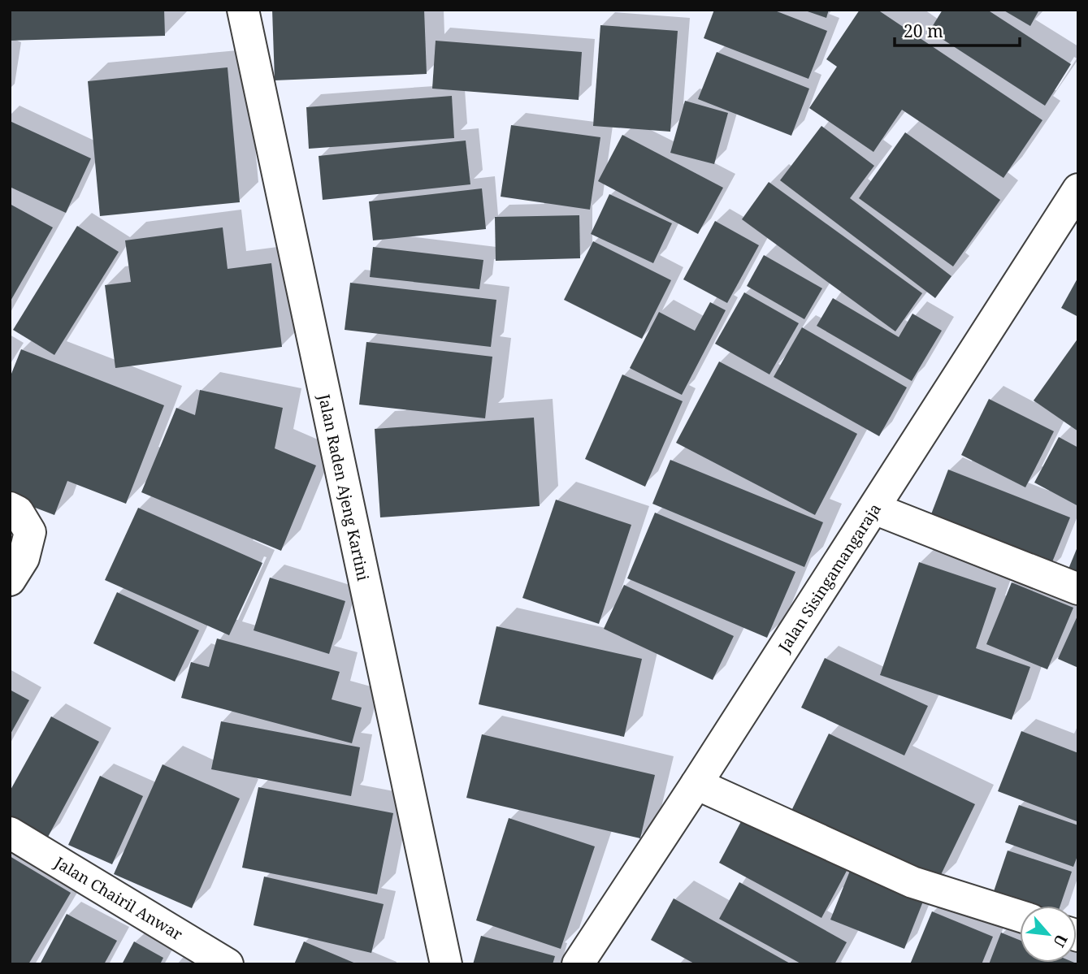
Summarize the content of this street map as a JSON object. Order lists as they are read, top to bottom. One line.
{"streets":{"street":["Jalan Raden Ajeng Kartini","Jalan Sisingamangaraja","Jalan Chairil Anwar"]},"scale_bar":"20 m","north":"bottom right"}
